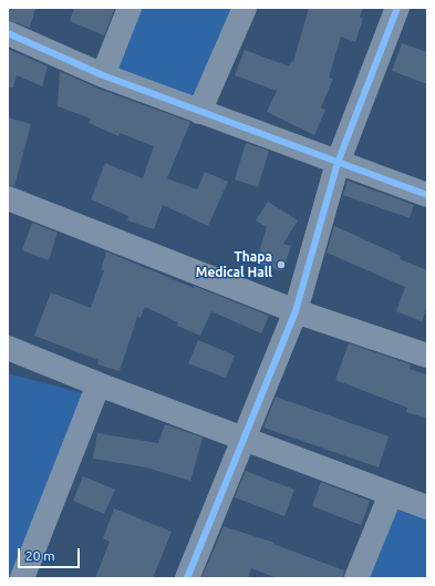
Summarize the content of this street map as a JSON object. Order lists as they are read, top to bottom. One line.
{"places":["Thapa Medical Hall"],"scale_bar":"20 m"}
